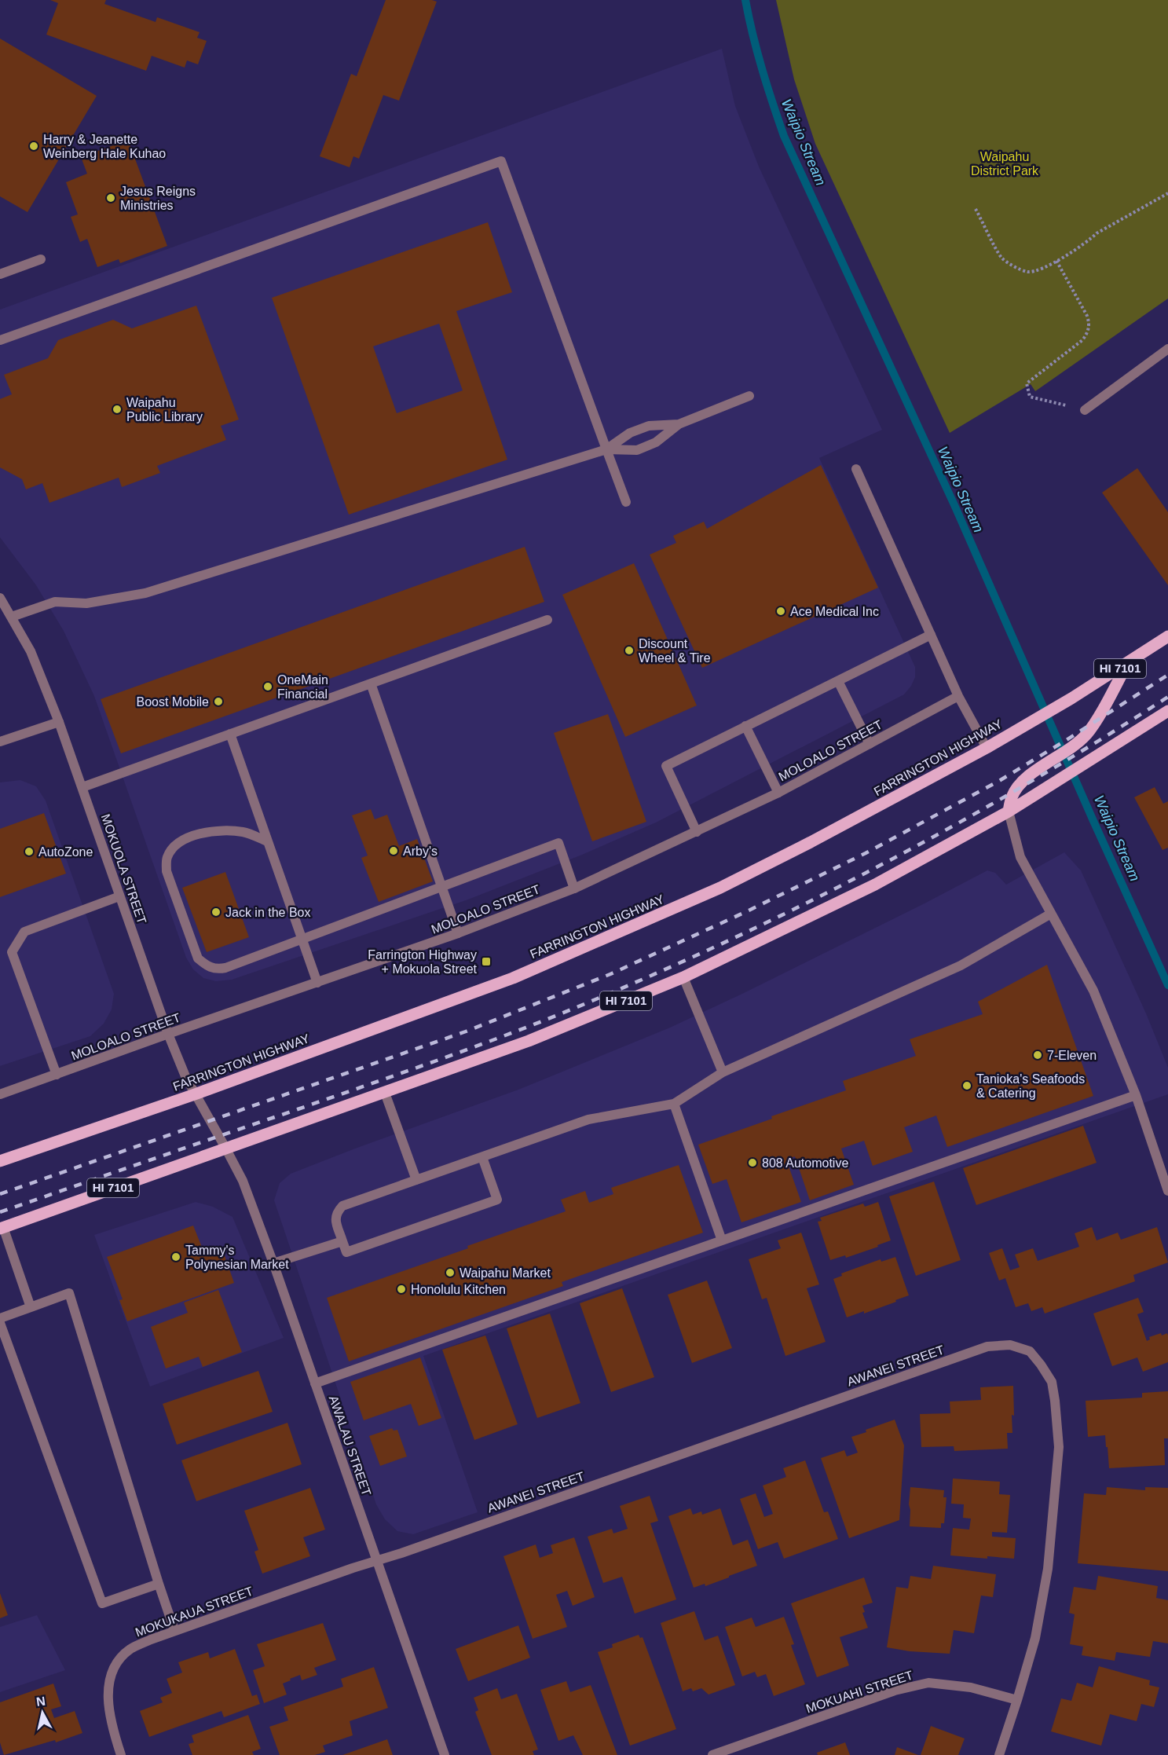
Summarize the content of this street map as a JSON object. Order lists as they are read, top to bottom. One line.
{"streets":{"main road":["HI 7101","FARRINGTON HIGHWAY"],"street":["MOLOALO STREET","MOKUOLA STREET","AWANEI STREET","AWALAU STREET","MOKUKAUA STREET","MOKUAHI STREET"]},"crossings":[["HI 7101","MOKUOLA STREET"],["HI 7101","AWALAU STREET"],["MOLOALO STREET","MOKUOLA STREET"],["FARRINGTON HIGHWAY","MOKUOLA STREET"],["MOKUOLA STREET","AWALAU STREET"],["AWANEI STREET","AWALAU STREET"],["AWANEI STREET","MOKUKAUA STREET"],["AWANEI STREET","MOKUAHI STREET"],["AWALAU STREET","MOKUKAUA STREET"]],"water":["Waipio Stream"],"parks":["Waipahu District Park"],"places":{"other":["Harry & Jeanette Weinberg Hale Kuhao","Jesus Reigns Ministries","Waipahu Public Library","Ace Medical Inc","Discount Wheel & Tire","OneMain Financial","Boost Mobile","Arby's","AutoZone","Jack in the Box","7-Eleven","Tanioka's Seafoods & Catering","808 Automotive","Tammy's Polynesian Market","Waipahu Market","Honolulu Kitchen"],"transit":["Farrington Highway + Mokuola Street"]},"north":"top"}
